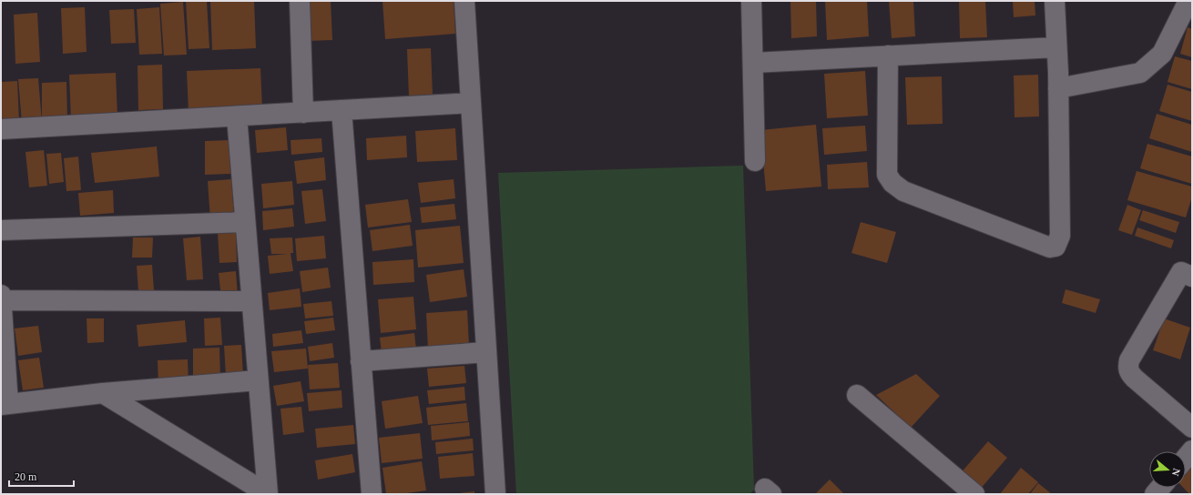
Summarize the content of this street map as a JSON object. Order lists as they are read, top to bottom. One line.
{"scale_bar":"20 m","north":"right"}
